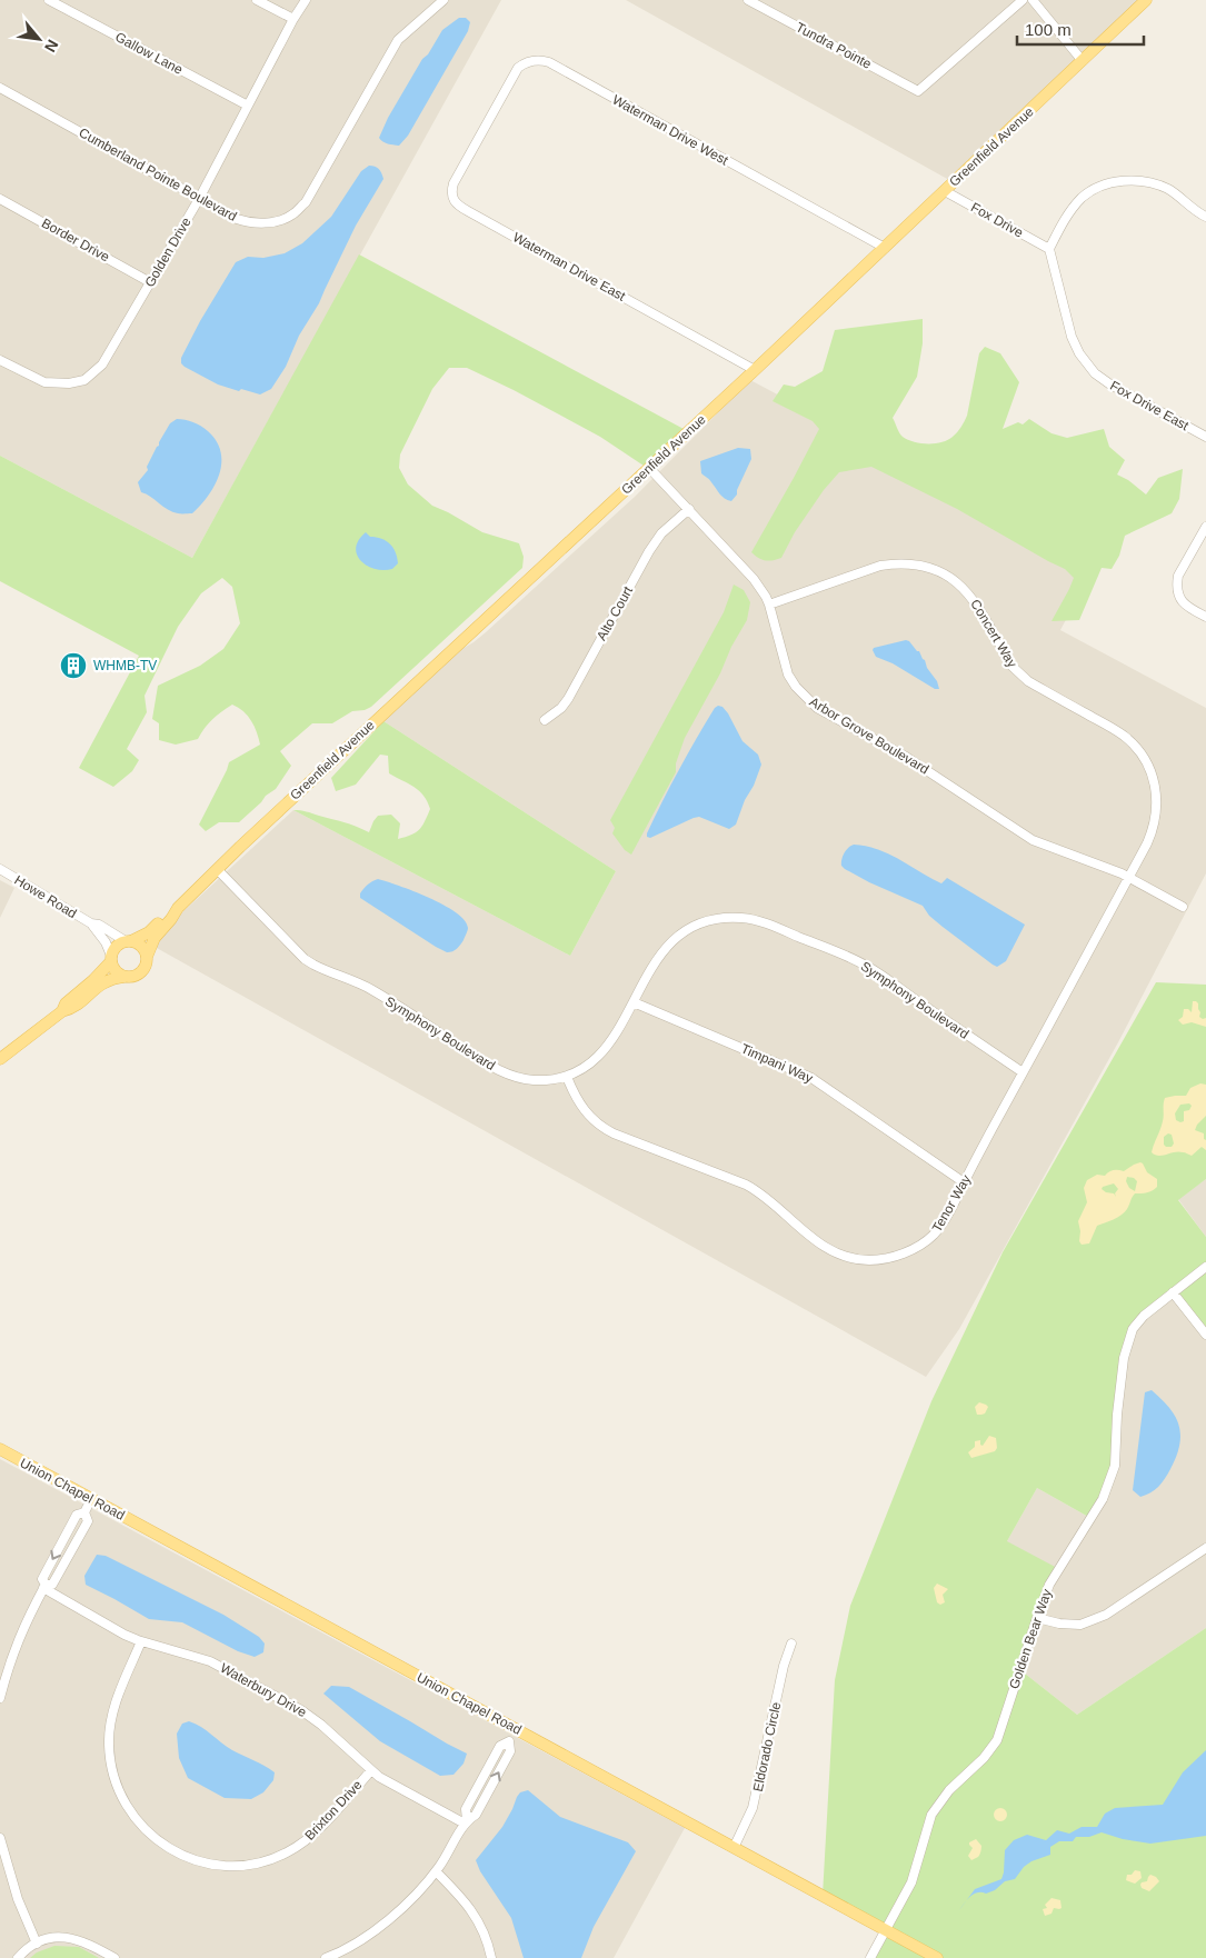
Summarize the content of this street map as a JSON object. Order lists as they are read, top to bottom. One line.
{"streets":{"main road":["Greenfield Avenue","Union Chapel Road"],"street":["Tundra Pointe","Gallow Lane","Waterman Drive West","Cumberland Pointe Boulevard","Fox Drive","Border Drive","Golden Drive","Waterman Drive East","Fox Drive East","Alto Court","Concert Way","Arbor Grove Boulevard","Howe Road","Symphony Boulevard","Timpani Way","Tenor Way","Golden Bear Way","Waterbury Drive","Eldorado Circle","Brixton Drive"]},"crossings":[["Gallow Lane","Golden Drive"],["Waterman Drive West","Greenfield Avenue"],["Waterman Drive West","Waterman Drive East"],["Greenfield Avenue","Fox Drive"],["Greenfield Avenue","Waterman Drive East"],["Greenfield Avenue","Arbor Grove Boulevard"],["Greenfield Avenue","Howe Road"],["Greenfield Avenue","Symphony Boulevard"],["Cumberland Pointe Boulevard","Golden Drive"],["Fox Drive","Fox Drive East"],["Border Drive","Golden Drive"],["Alto Court","Arbor Grove Boulevard"],["Concert Way","Arbor Grove Boulevard"],["Concert Way","Tenor Way"],["Arbor Grove Boulevard","Tenor Way"],["Symphony Boulevard","Timpani Way"],["Symphony Boulevard","Tenor Way"],["Timpani Way","Tenor Way"],["Union Chapel Road","Golden Bear Way"],["Union Chapel Road","Eldorado Circle"],["Waterbury Drive","Brixton Drive"]],"places":{"building":["WHMB-TV"]},"scale_bar":"100 m","north":"bottom right"}
